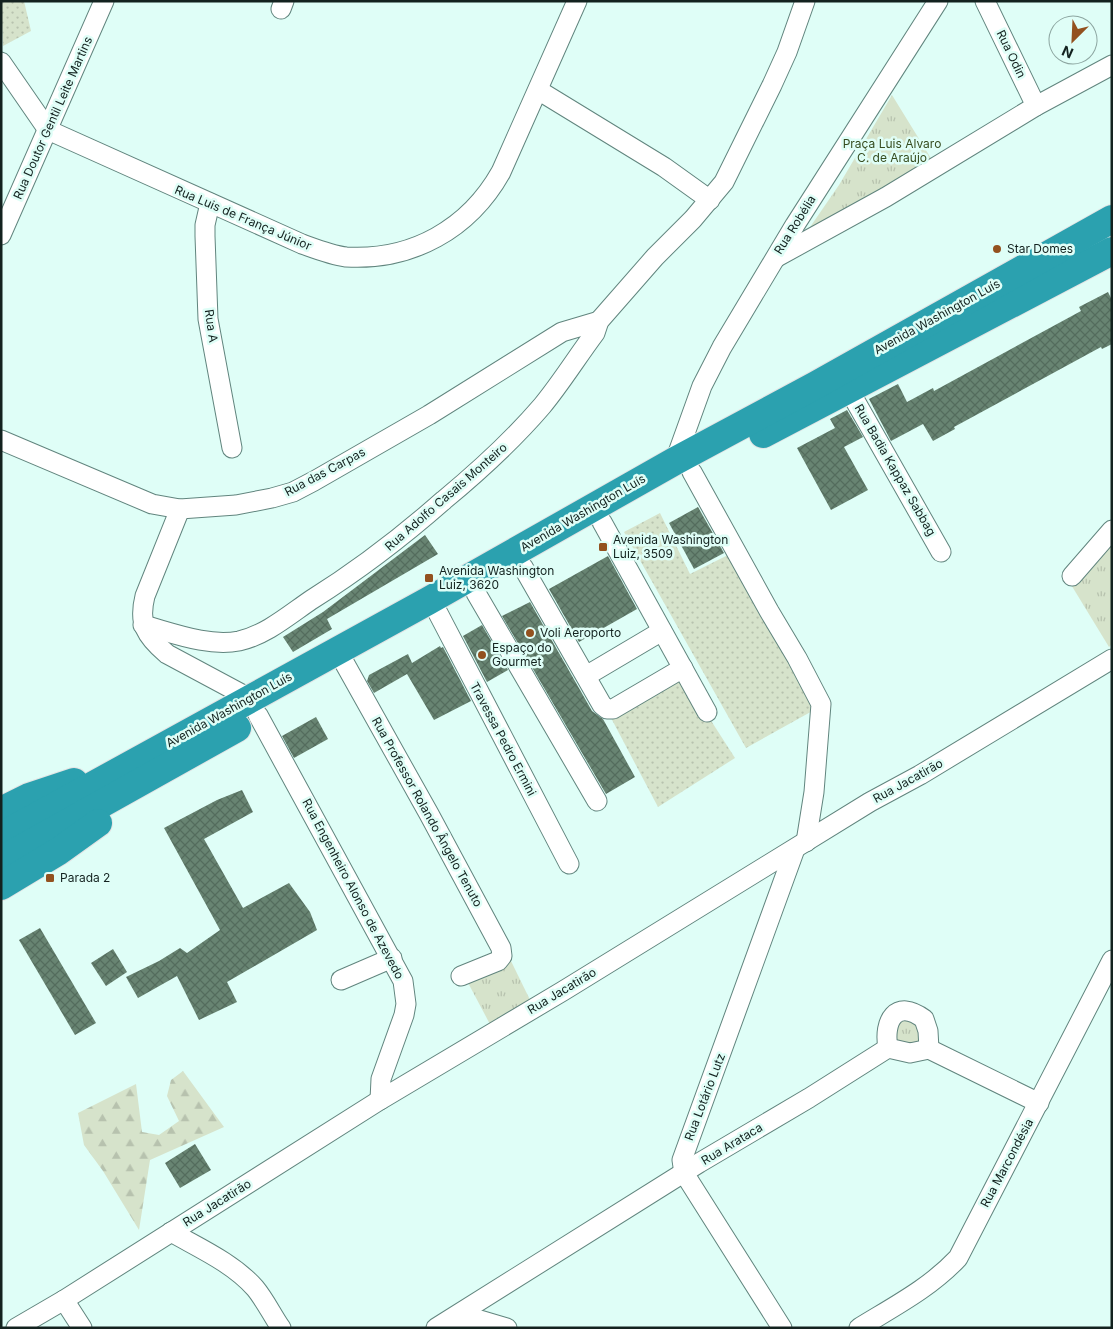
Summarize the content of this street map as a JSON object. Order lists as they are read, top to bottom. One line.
{"streets":{"highway":["Avenida Washington Luís"],"street":["Rua Odin","Rua Doutor Gentil Leite Martins","Rua Luis de França Júnior","Rua Robélia","Rua A","Rua Badia Kappaz Sabbag","Rua das Carpas","Rua Adolfo Casais Monteiro","Travessa Pedro Ermini","Rua Jacatirão","Rua Professor Rolando Ângelo Tenuto","Rua Engenheiro Alonso de Azevedo","Rua Lotário Lutz","Rua Arataca","Rua Marcondésia"]},"crossings":[["Rua Doutor Gentil Leite Martins","Rua Luis de França Júnior"],["Rua Luis de França Júnior","Rua A"],["Rua Robélia","Avenida Washington Luís"],["Rua Robélia","Rua Lotário Lutz"],["Avenida Washington Luís","Rua Badia Kappaz Sabbag"],["Avenida Washington Luís","Travessa Pedro Ermini"],["Avenida Washington Luís","Rua Professor Rolando Ângelo Tenuto"],["Avenida Washington Luís","Rua Engenheiro Alonso de Azevedo"],["Avenida Washington Luís","Rua Lotário Lutz"],["Rua das Carpas","Rua Adolfo Casais Monteiro"],["Rua Jacatirão","Rua Engenheiro Alonso de Azevedo"],["Rua Jacatirão","Rua Lotário Lutz"],["Rua Lotário Lutz","Rua Arataca"]],"parks":["Praça Luis Alvaro C. de Araújo"],"places":{"other":["Star Domes","Voli Aeroporto","Espaço do Gourmet"],"transit":["Avenida Washington Luiz, 3509","Avenida Washington Luiz, 3620","Parada 2"]},"north":"bottom left"}
